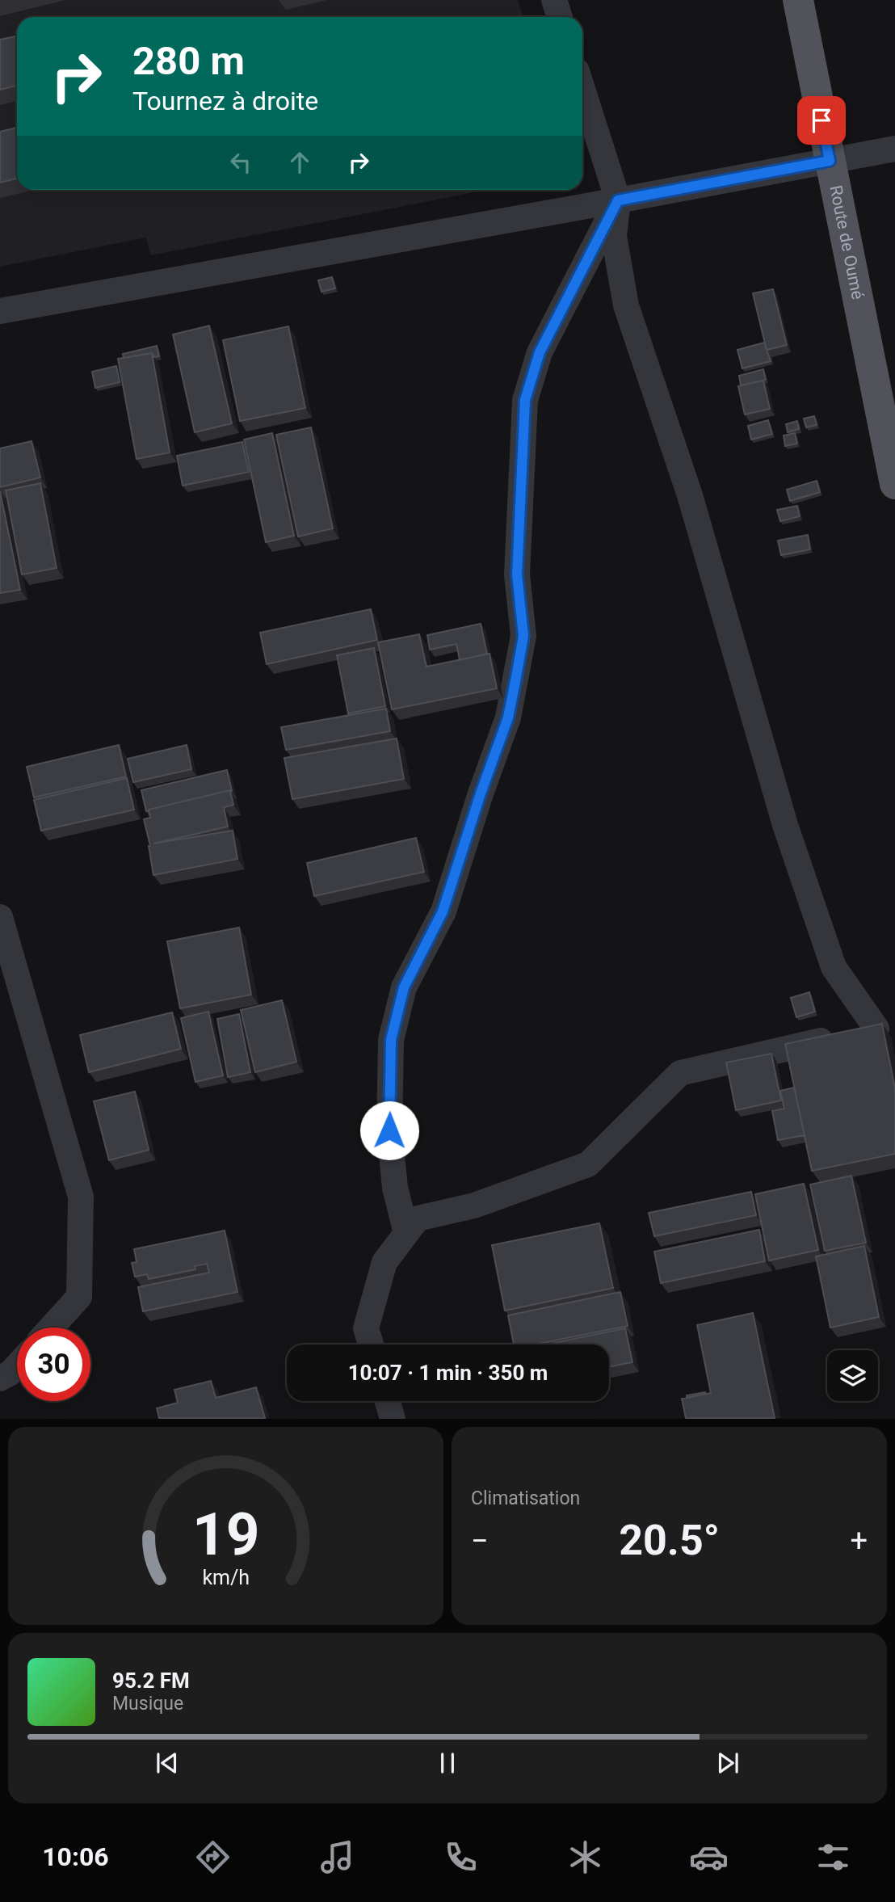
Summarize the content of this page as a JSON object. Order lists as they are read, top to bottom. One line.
{"streets":{"main road":["Route de Oumé"]},"page":{"turn":["280 m","Tournez à droite"],"limit":"30","trip":"10:07 · 1 min · 350 m","tile":"Climatisation","heat":["−","20.5°","+"],"song":["95.2 FM","Musique"],"tabs":"10:06","gauge":["19","km/h"]}}
